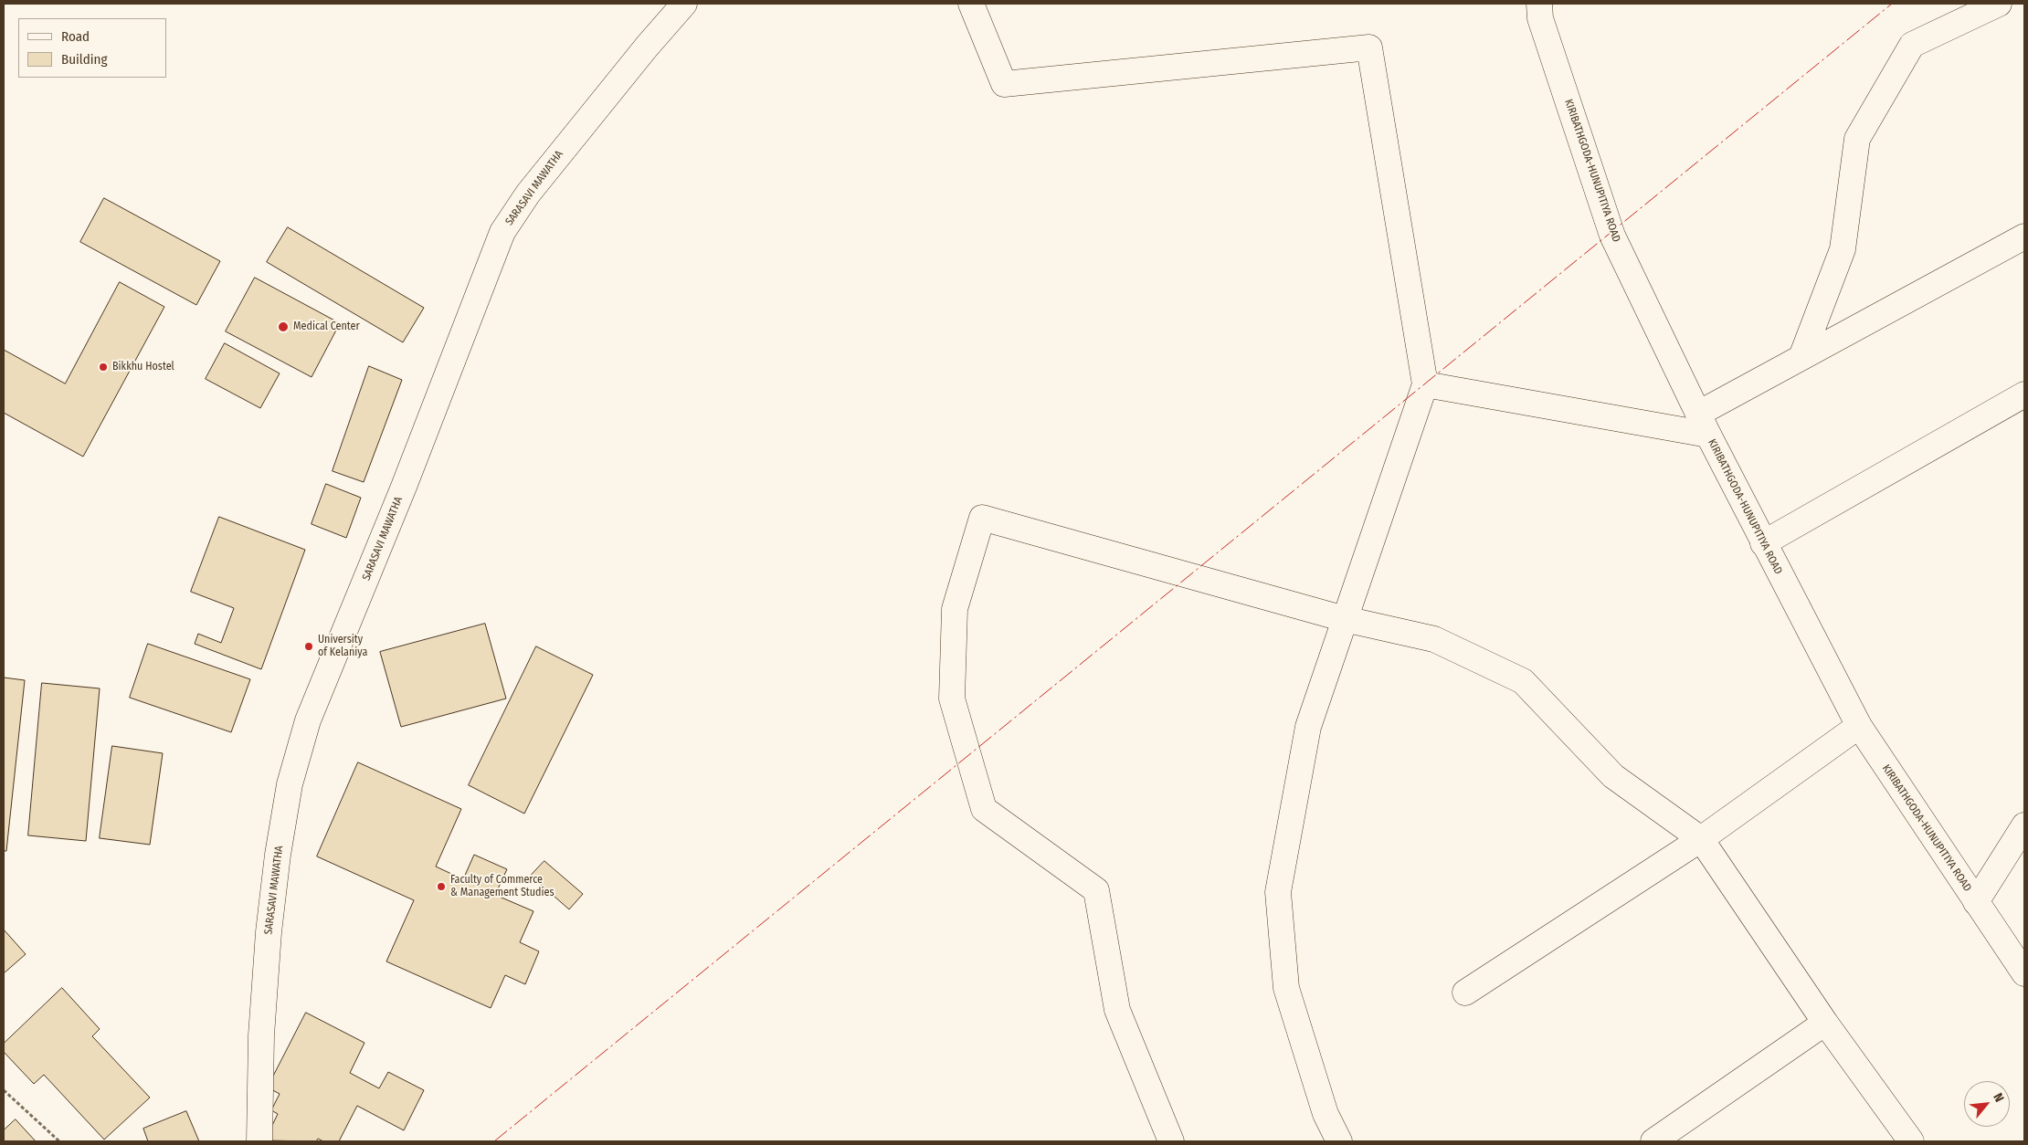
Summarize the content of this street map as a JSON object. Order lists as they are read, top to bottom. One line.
{"streets":{"street":["KIRIBATHGODA-HUNUPITIYA ROAD","SARASAVI MAWATHA"]},"places":["Medical Center","Bikkhu Hostel","University of Kelaniya","Faculty of Commerce & Management Studies"],"legend":["Road","Building"],"north":"top right"}
